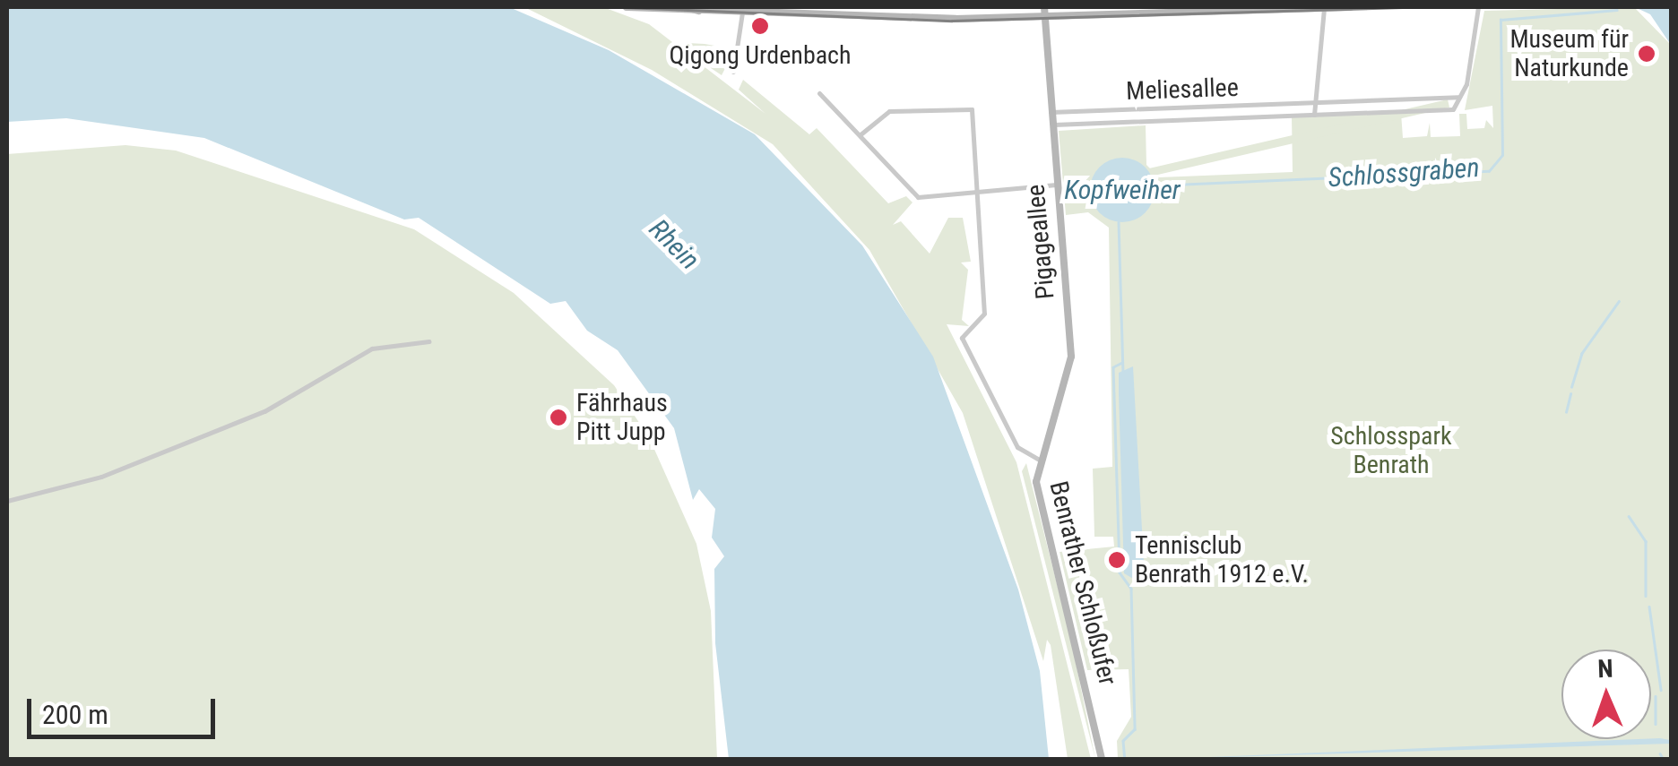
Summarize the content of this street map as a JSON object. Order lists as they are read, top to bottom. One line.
{"streets":{"street":["Meliesallee","Pigageallee","Benrather Schloßufer"]},"crossings":[["Meliesallee","Pigageallee"],["Pigageallee","Benrather Schloßufer"]],"water":["Schlossgraben","Kopfweiher","Rhein"],"parks":["Schlosspark Benrath"],"places":["Qigong Urdenbach","Museum für Naturkunde","Fährhaus Pitt Jupp","Tennisclub Benrath 1912 e.V."],"scale_bar":"200 m","north":"top"}
